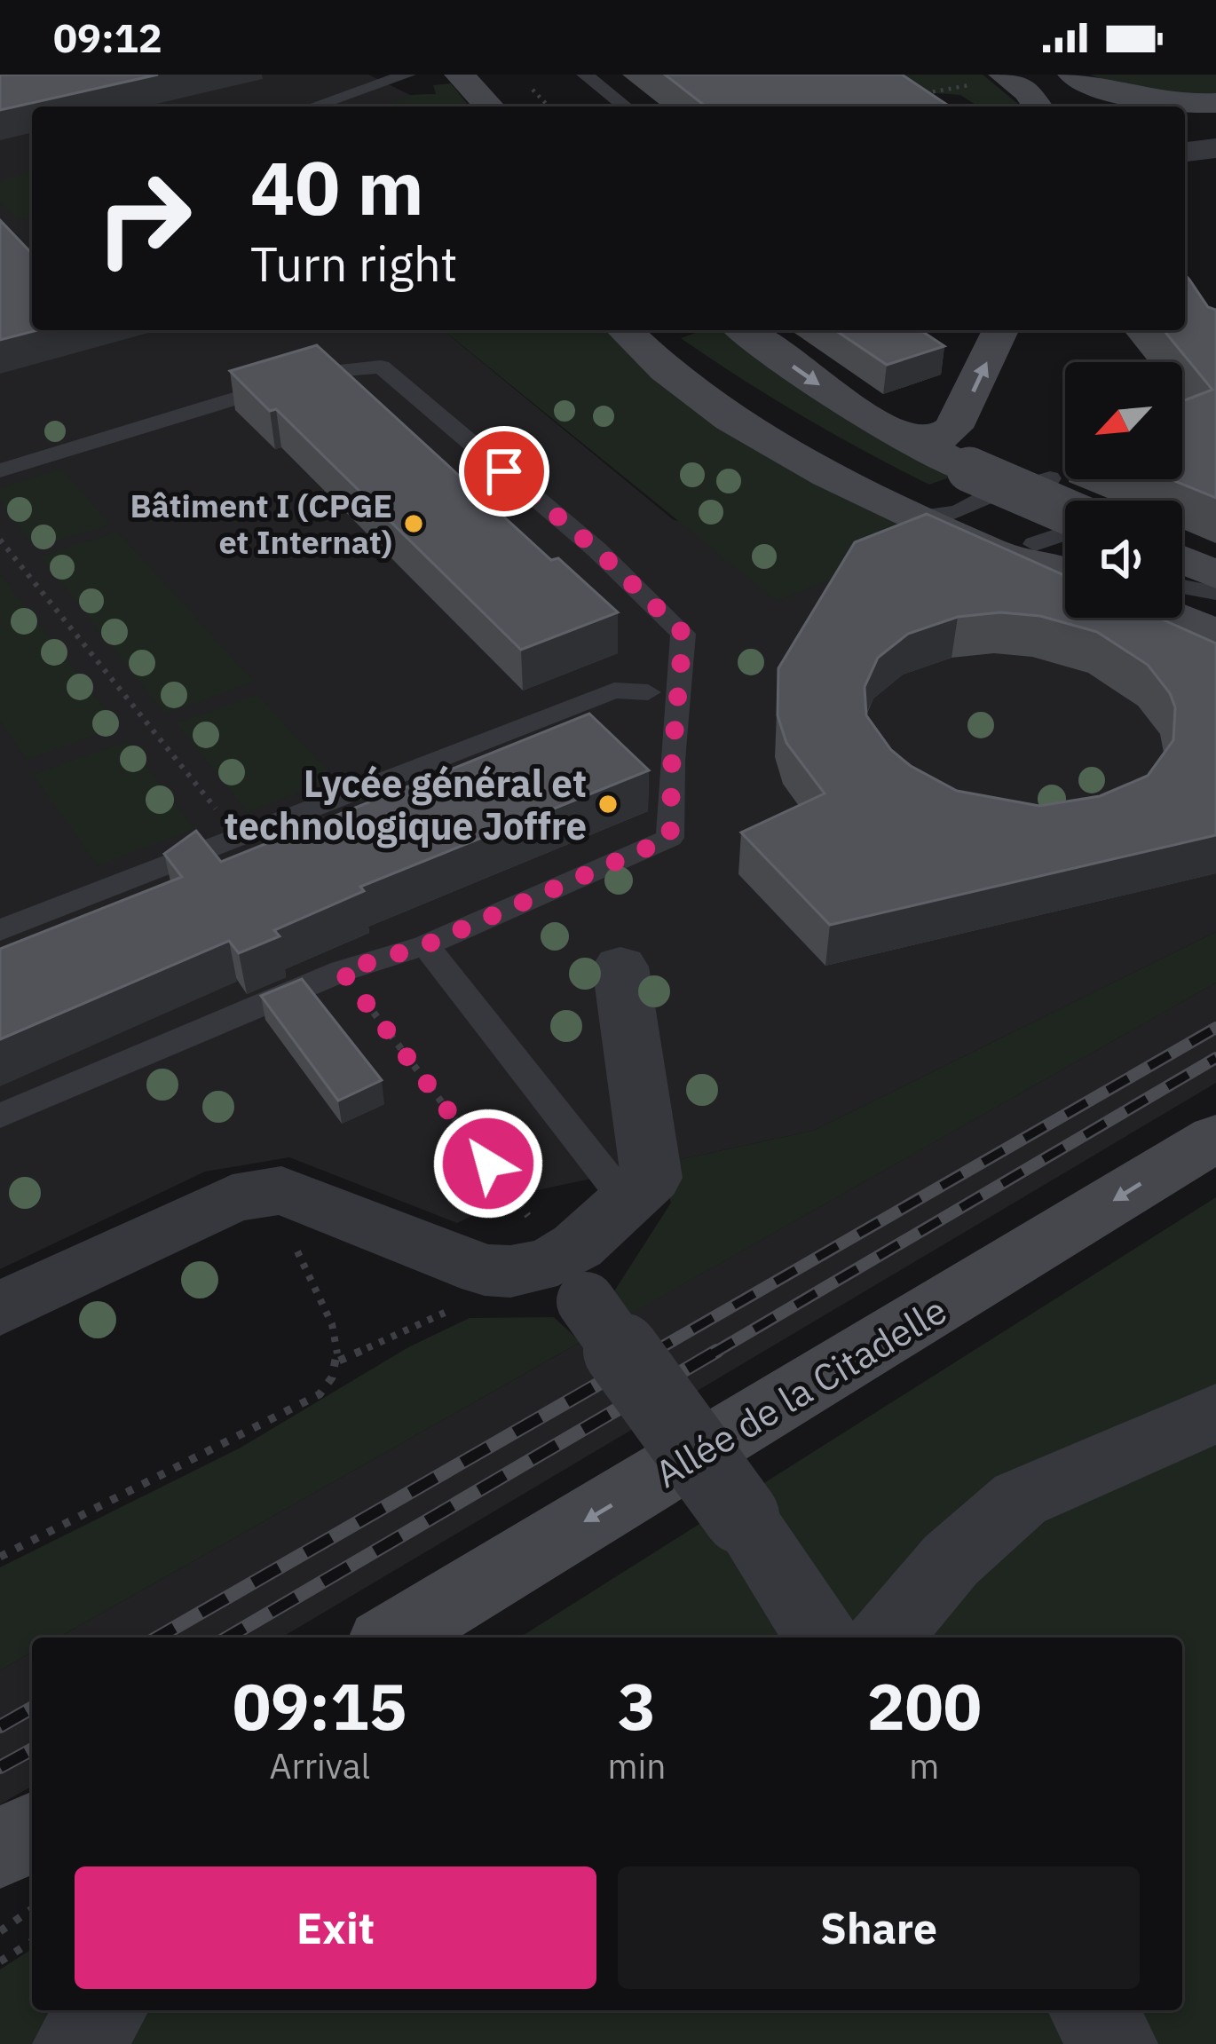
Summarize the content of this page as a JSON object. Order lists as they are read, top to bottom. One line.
{"streets":{"street":["Allée de la Citadelle"]},"places":["Bâtiment I (CPGE et Internat)","Lycée général et technologique Joffre"],"north":"bottom left","page":{"status":"09:12","turn":["40 m","Turn right"],"eta":["09:15","Arrival","3","min","200","m"],"buttons":["Exit","Share"]}}
